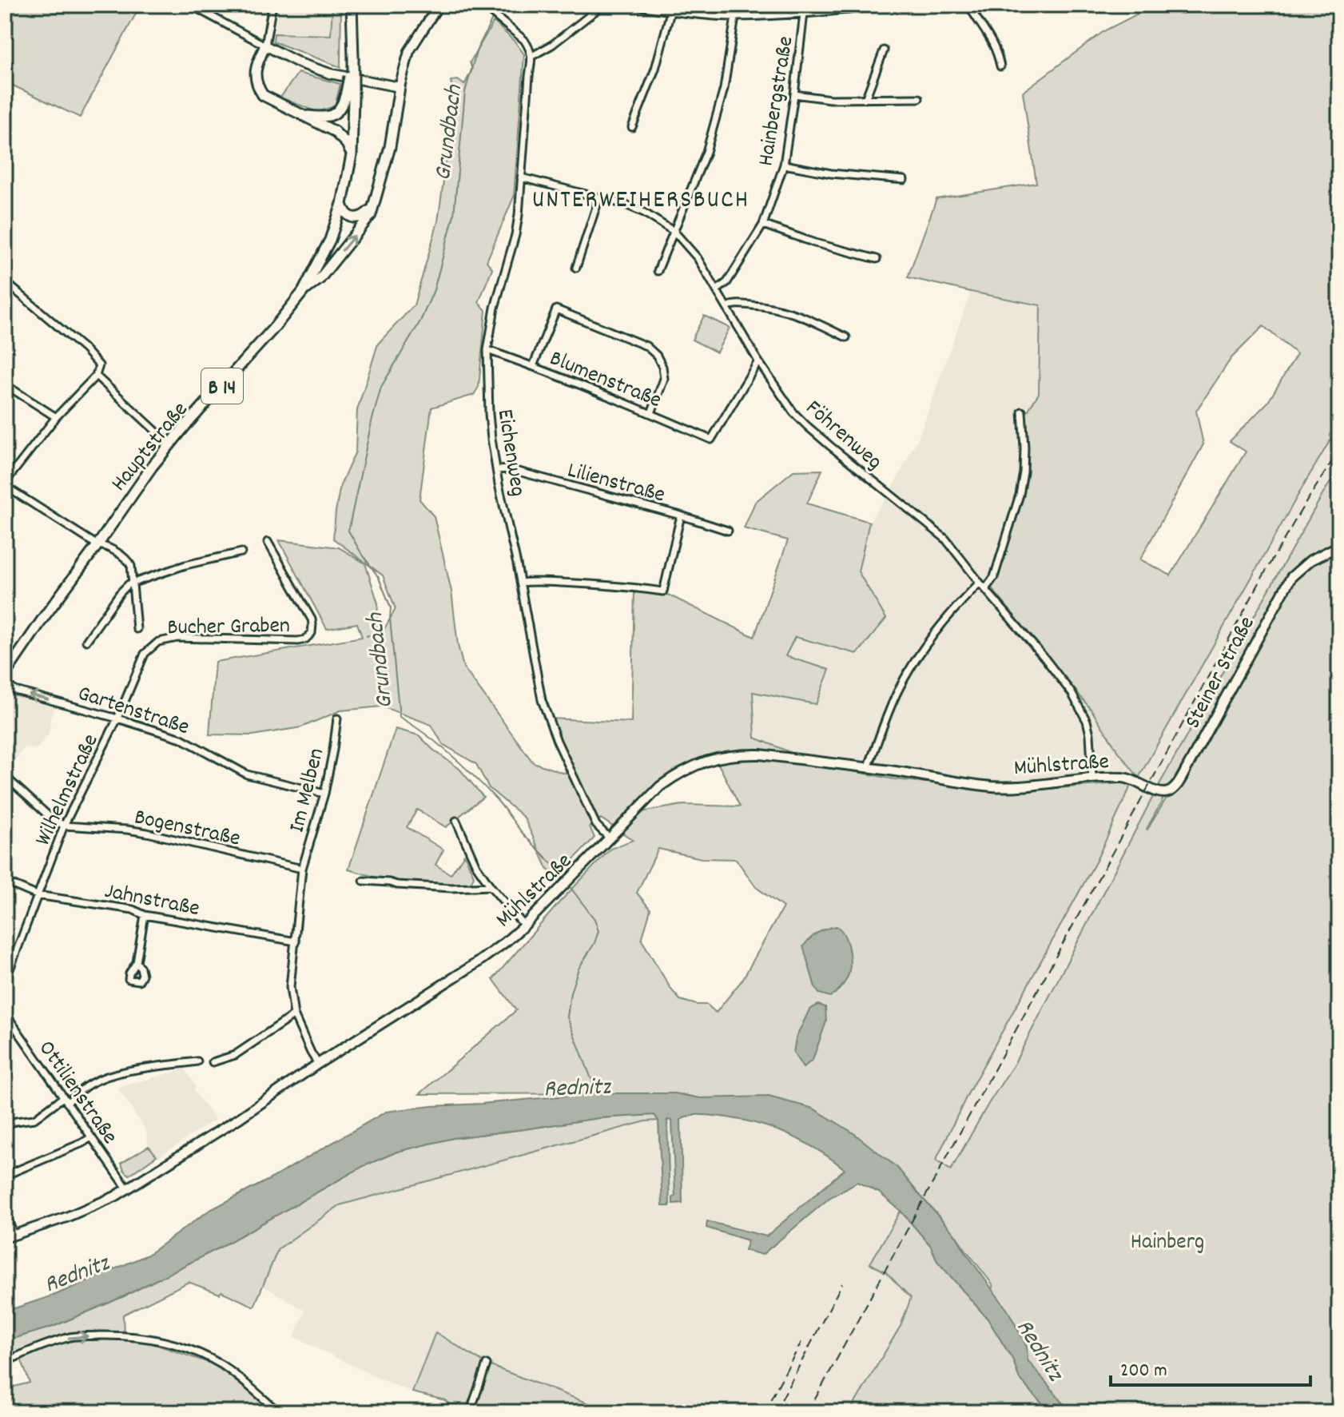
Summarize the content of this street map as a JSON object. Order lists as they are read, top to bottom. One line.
{"streets":{"main road":["B 14","Hauptstraße"],"street":["Hainbergstraße","Blumenstraße","Föhrenweg","Eichenweg","Lilienstraße","Bucher Graben","Steiner Straße","Gartenstraße","Mühlstraße","Wilhelmstraße","Im Melben","Bogenstraße","Jahnstraße","Ottilienstraße"]},"crossings":[["Hainbergstraße","Föhrenweg"],["Blumenstraße","Föhrenweg"],["Blumenstraße","Eichenweg"],["Föhrenweg","Eichenweg"],["Föhrenweg","Mühlstraße"],["Eichenweg","Lilienstraße"],["Eichenweg","Mühlstraße"],["Bucher Graben","Gartenstraße"],["Bucher Graben","Wilhelmstraße"],["Steiner Straße","Mühlstraße"],["Gartenstraße","Wilhelmstraße"],["Gartenstraße","Im Melben"],["Mühlstraße","Im Melben"],["Mühlstraße","Ottilienstraße"],["Wilhelmstraße","Bogenstraße"],["Wilhelmstraße","Jahnstraße"],["Im Melben","Bogenstraße"],["Im Melben","Jahnstraße"]],"districts":["UNTERWEIHERSBUCH"],"water":["Grundbach","Rednitz"],"parks":["Hainberg"],"scale_bar":"200 m"}
